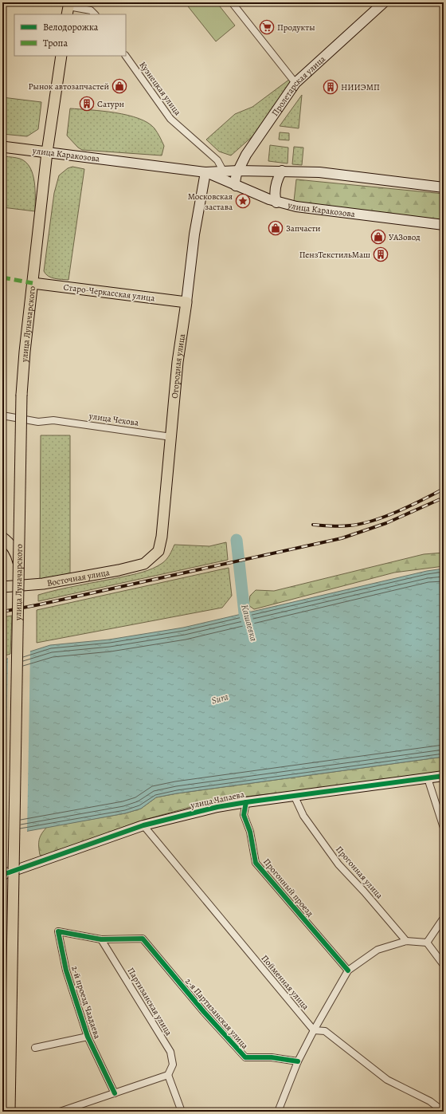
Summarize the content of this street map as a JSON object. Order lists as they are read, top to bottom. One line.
{"streets":{"main road":["Пролетарская улица","улица Каракозова","Старо-Черкасская улица","улица Луначарского","Огородная улица","Восточная улица","улица Чапаева"],"street":["Кузнецкая улица","улица Чехова","Прогонная улица","Прогонный проезд","Пойменная улица","Партизанская улица","2-й проезд Чаадаева","2-я Партизанская улица"]},"crossings":[["Пролетарская улица","улица Каракозова"],["Кузнецкая улица","улица Каракозова"],["улица Каракозова","улица Луначарского"],["улица Каракозова","Огородная улица"],["Старо-Черкасская улица","улица Луначарского"],["Старо-Черкасская улица","Огородная улица"],["Огородная улица","улица Чехова"],["Огородная улица","Восточная улица"],["улица Чапаева","Прогонная улица"],["улица Чапаева","Прогонный проезд"],["улица Чапаева","Пойменная улица"],["Партизанская улица","2-й проезд Чаадаева"],["Партизанская улица","2-я Партизанская улица"],["2-й проезд Чаадаева","2-я Партизанская улица"]],"water":["Кашаевка","Sura"],"places":{"supermarket":["Продукты"],"shop":["Рынок автозапчастей","Запчасти","УАЗовод"],"building":["НИИЭМП","Сатурн","ПензТекстильМаш"],"place":["Московская застава"]},"legend":["Велодорожка","Тропа"]}
